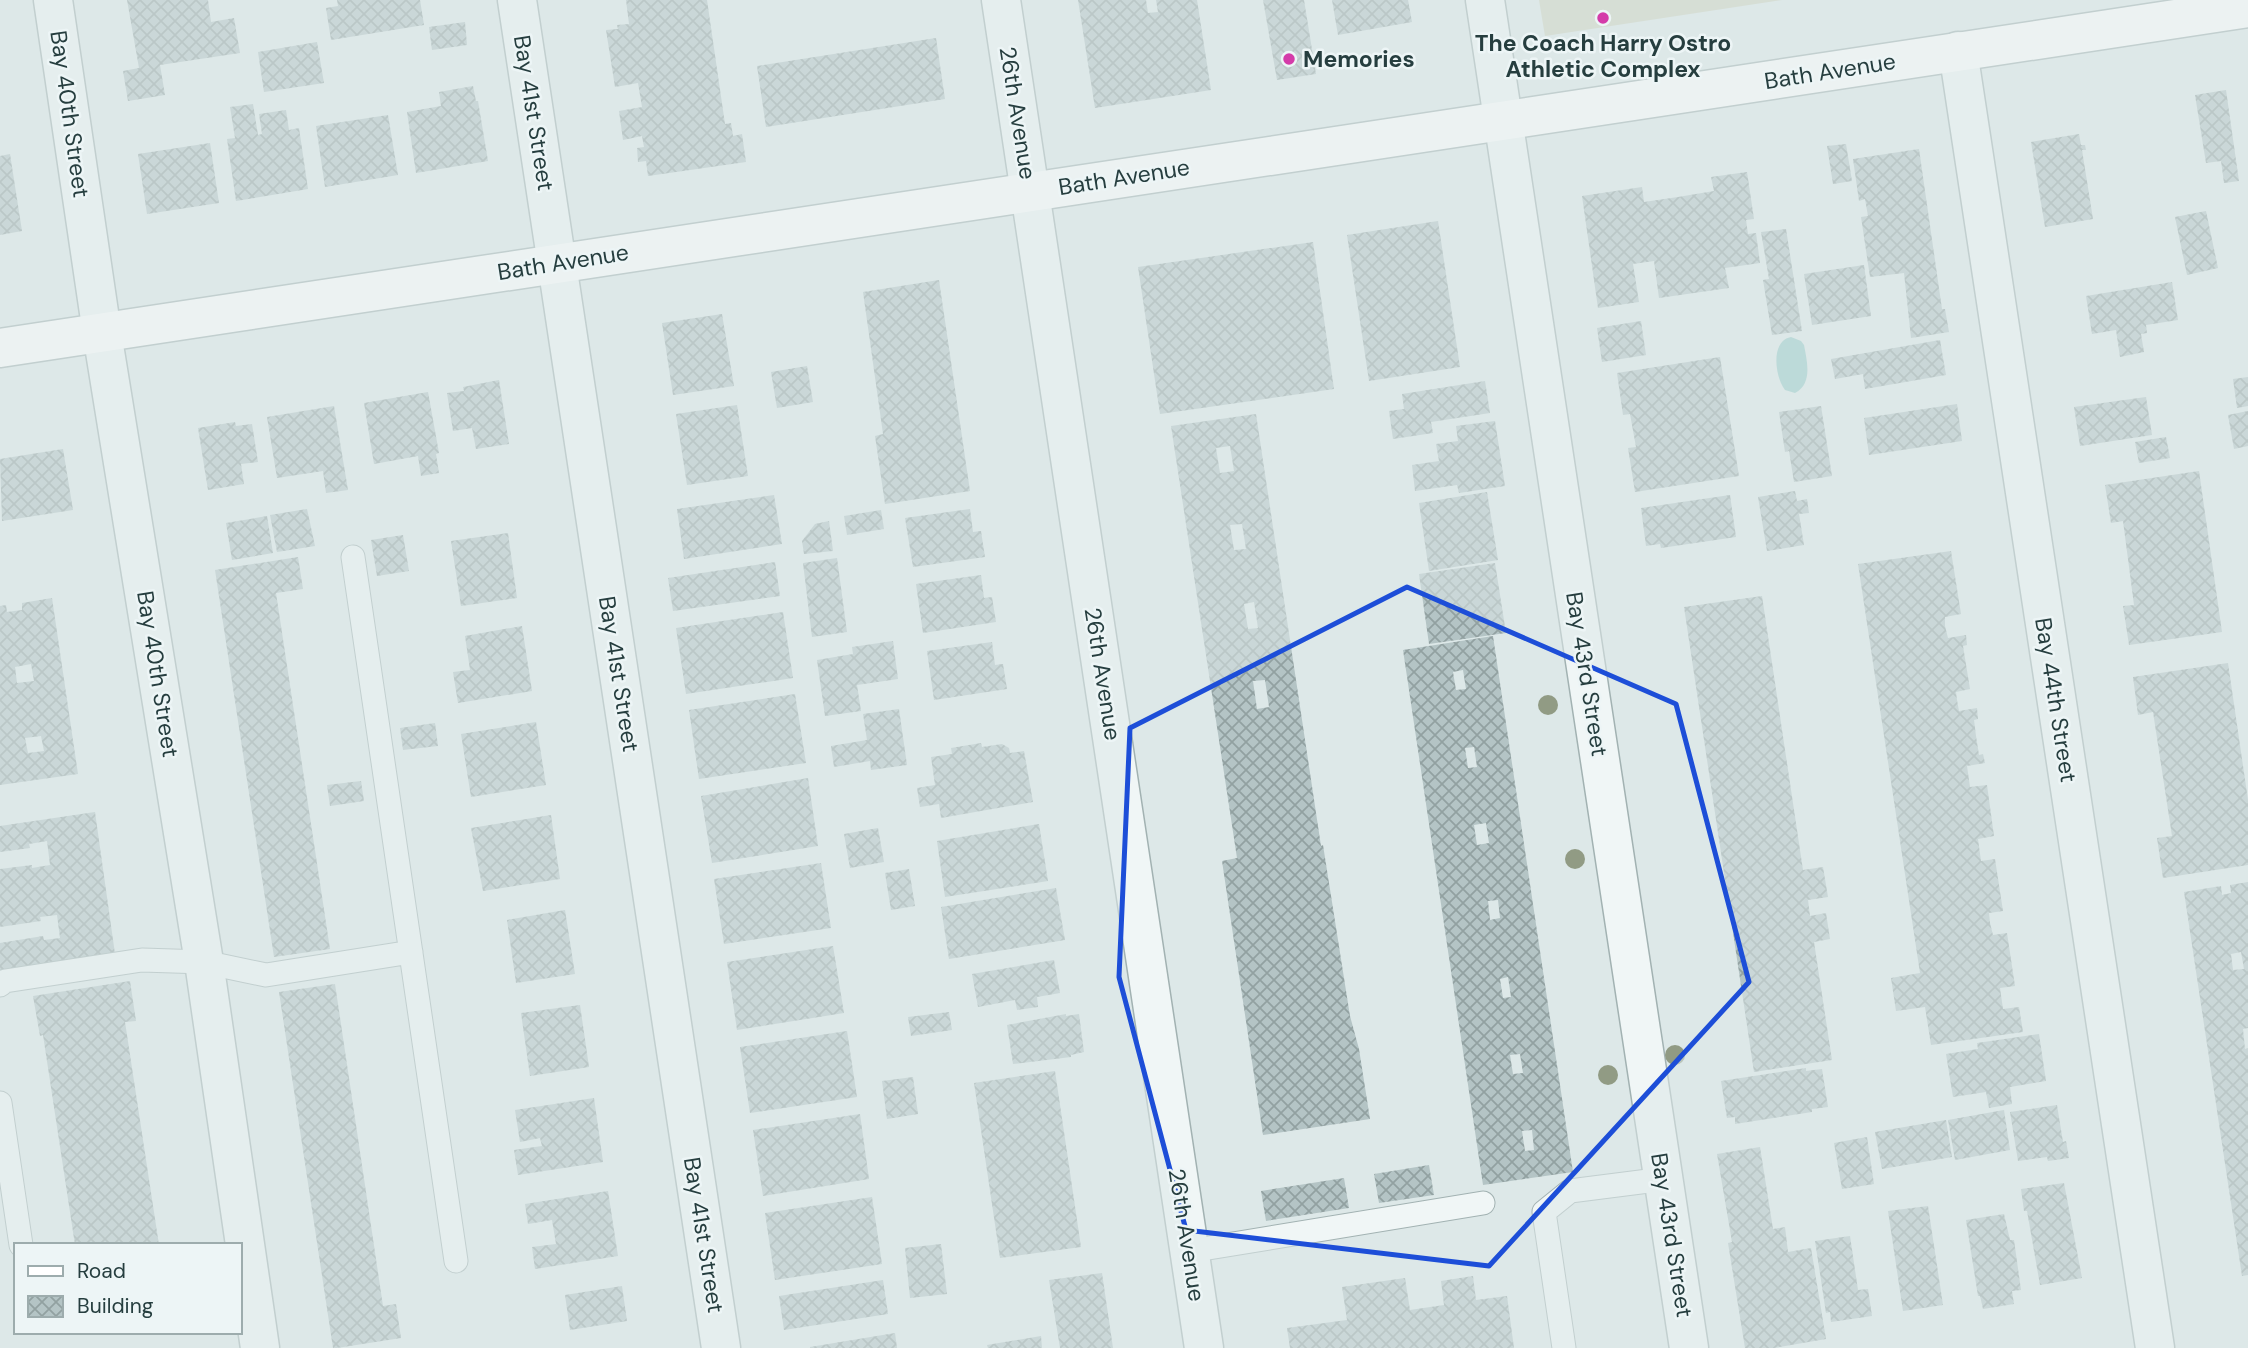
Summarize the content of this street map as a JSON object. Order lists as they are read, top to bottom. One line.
{"streets":{"street":["Bath Avenue","Bay 41st Street","26th Avenue","Bay 40th Street","Bay 43rd Street","Bay 44th Street"]},"crossings":[["Bath Avenue","Bay 41st Street"],["Bath Avenue","26th Avenue"],["Bath Avenue","Bay 40th Street"],["Bath Avenue","Bay 43rd Street"],["Bath Avenue","Bay 44th Street"]],"places":["The Coach Harry Ostro Athletic Complex","Memories"],"legend":["Road","Building"]}
